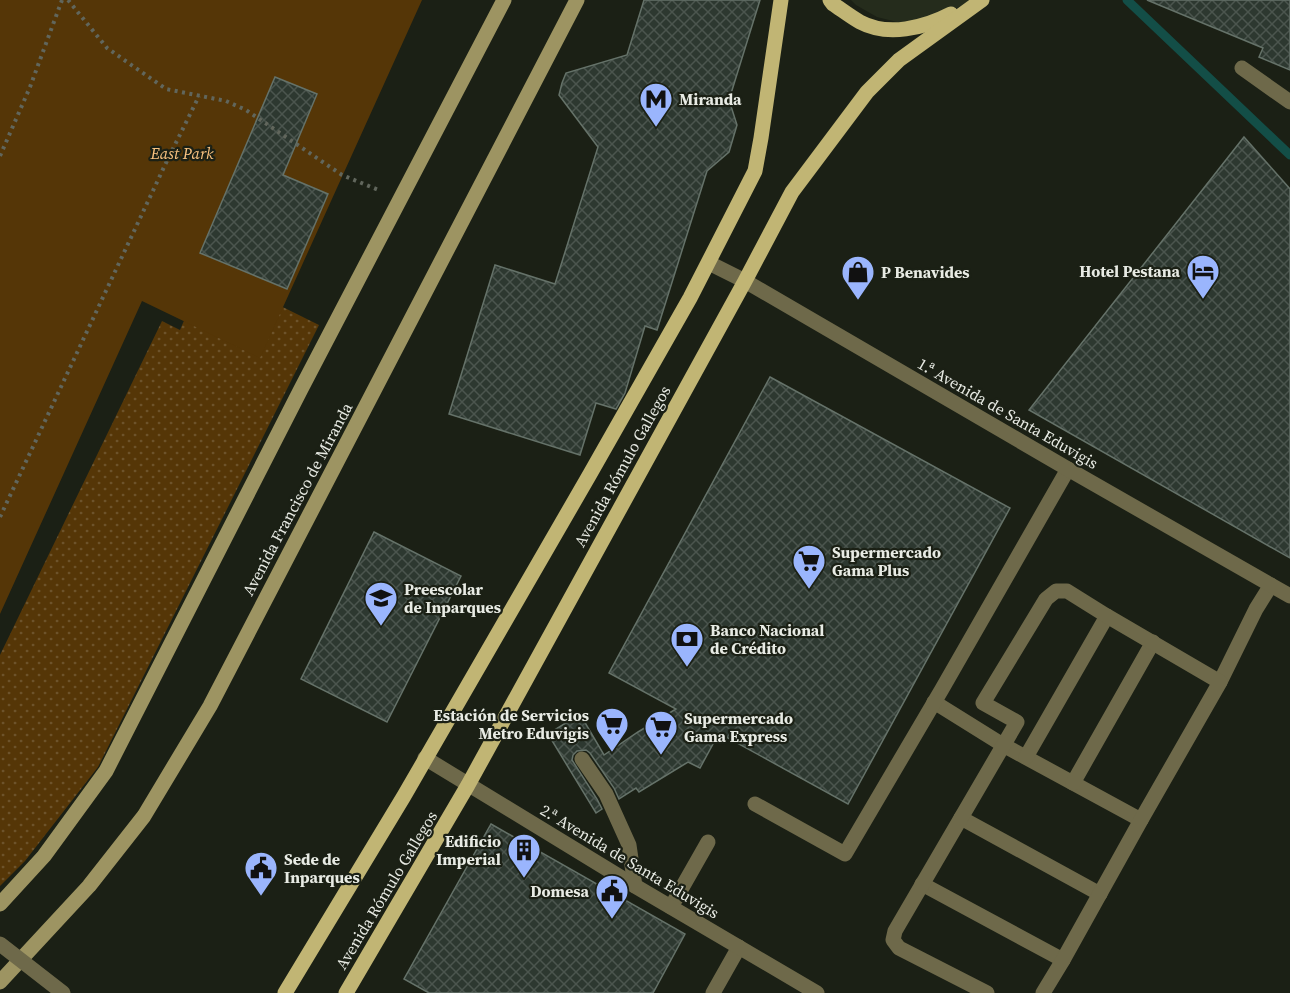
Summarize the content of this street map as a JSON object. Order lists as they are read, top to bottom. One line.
{"streets":{"main road":["Avenida Rómulo Gallegos","Avenida Francisco de Miranda"],"street":["1.ª Avenida de Santa Eduvigis","2.ª Avenida de Santa Eduvigis"]},"crossings":[["1.ª Avenida de Santa Eduvigis","Avenida Rómulo Gallegos"],["Avenida Rómulo Gallegos","2.ª Avenida de Santa Eduvigis"]],"parks":["East Park"],"places":{"metro station":["Miranda"],"hotel":["Hotel Pestana"],"shop":["P Benavides"],"supermarket":["Supermercado Gama Plus","Estación de Servicios Metro Eduvigis","Supermercado Gama Express"],"school or university":["Preescolar de Inparques"],"bank":["Banco Nacional de Crédito"],"building":["Edificio Imperial"],"public building":["Sede de Inparques","Domesa"]}}
